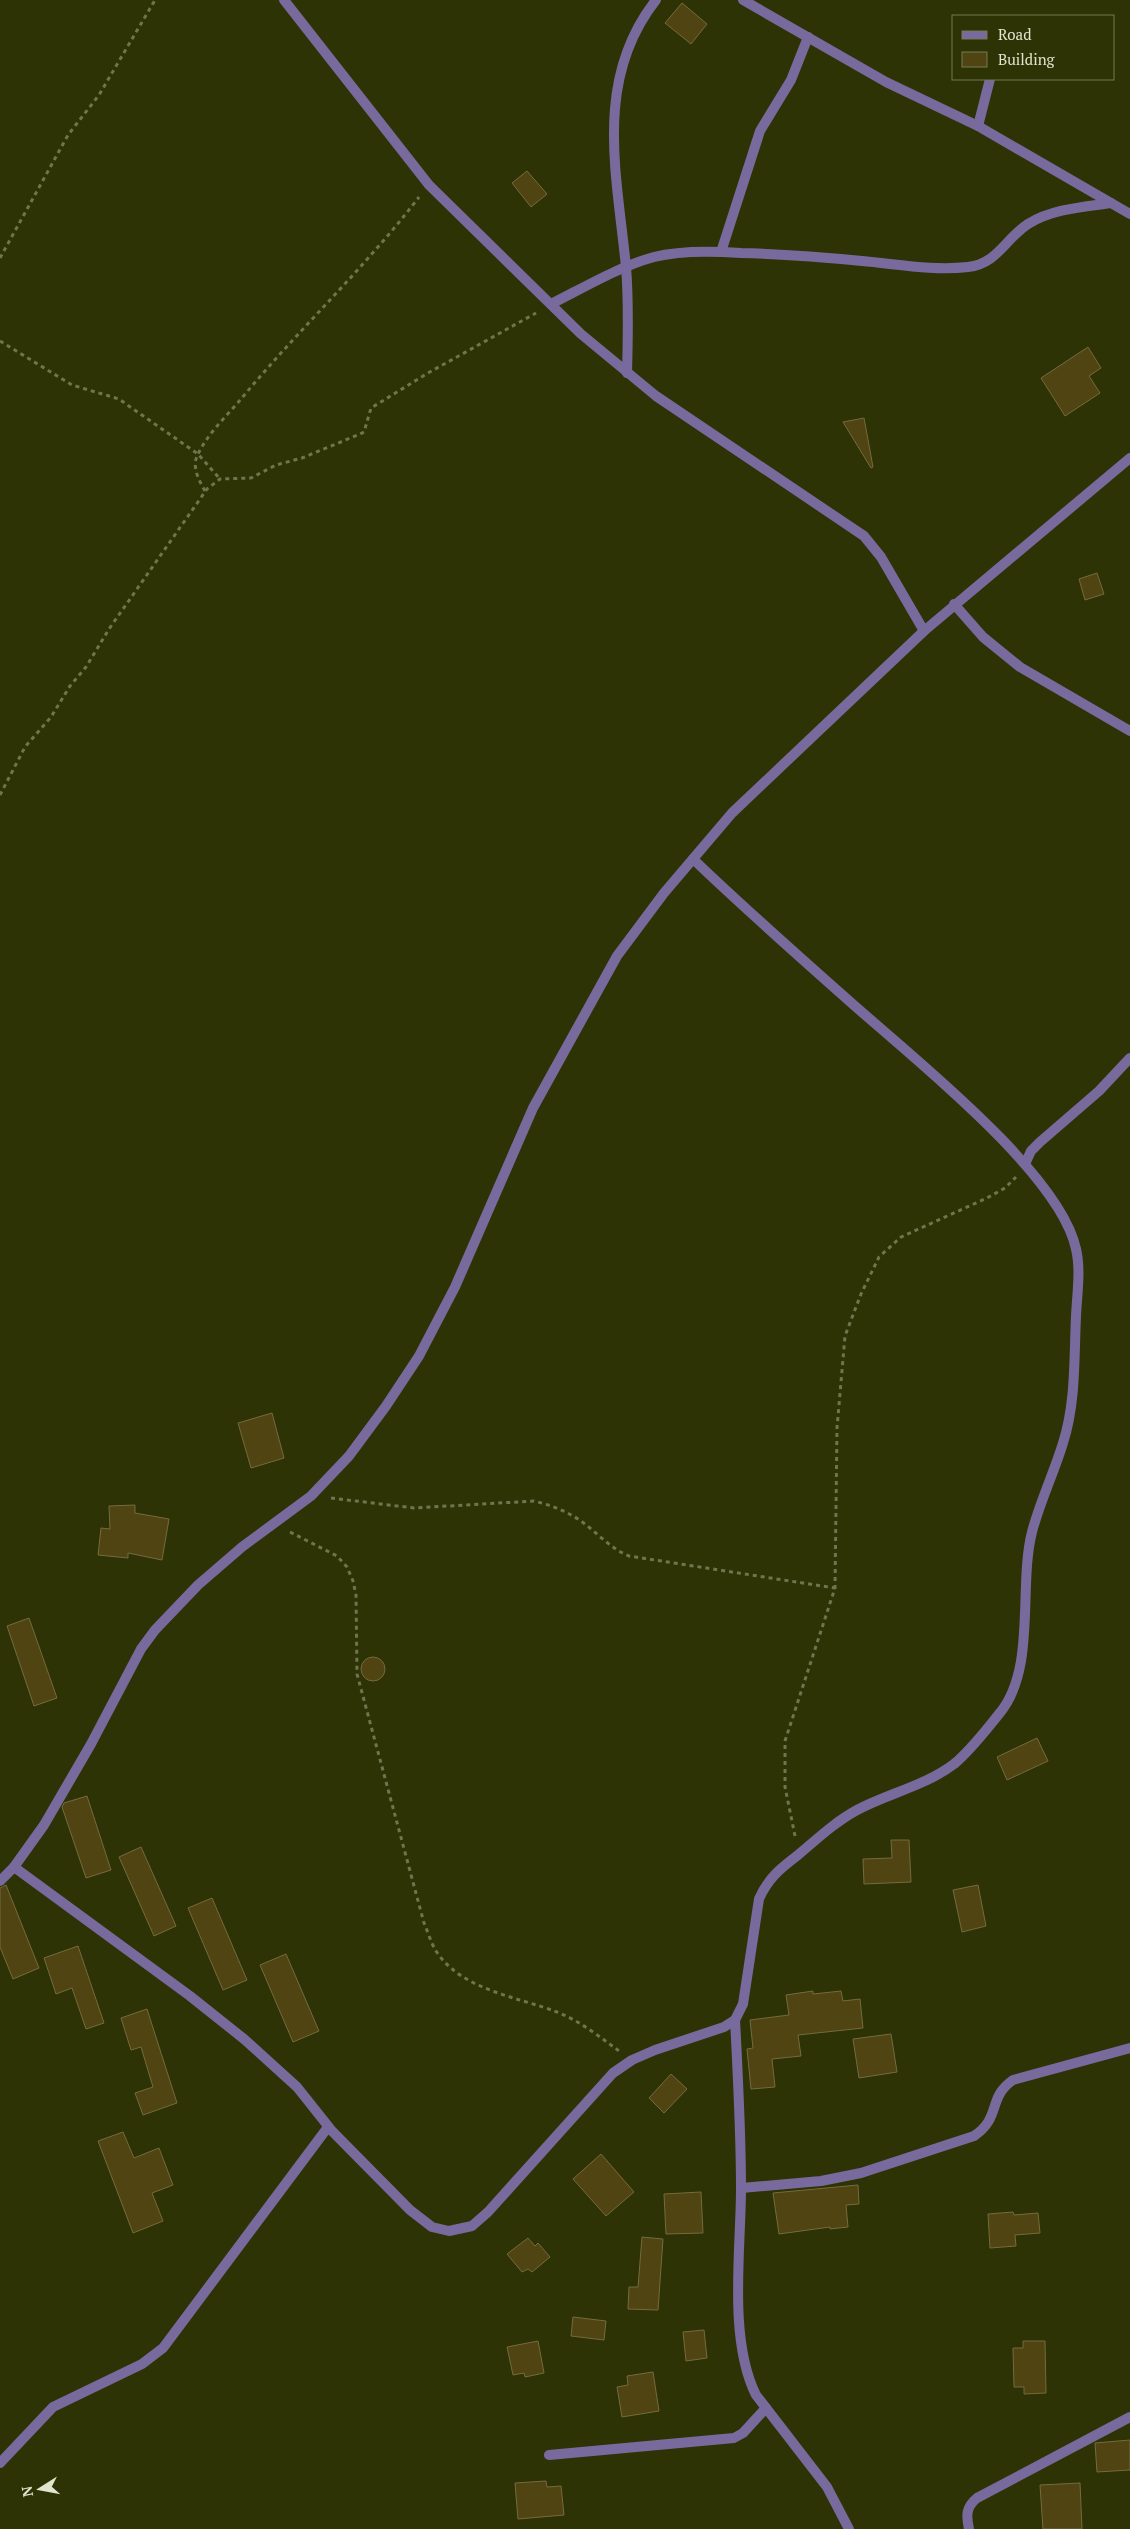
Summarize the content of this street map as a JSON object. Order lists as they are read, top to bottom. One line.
{"legend":["Road","Building"],"north":"left"}
